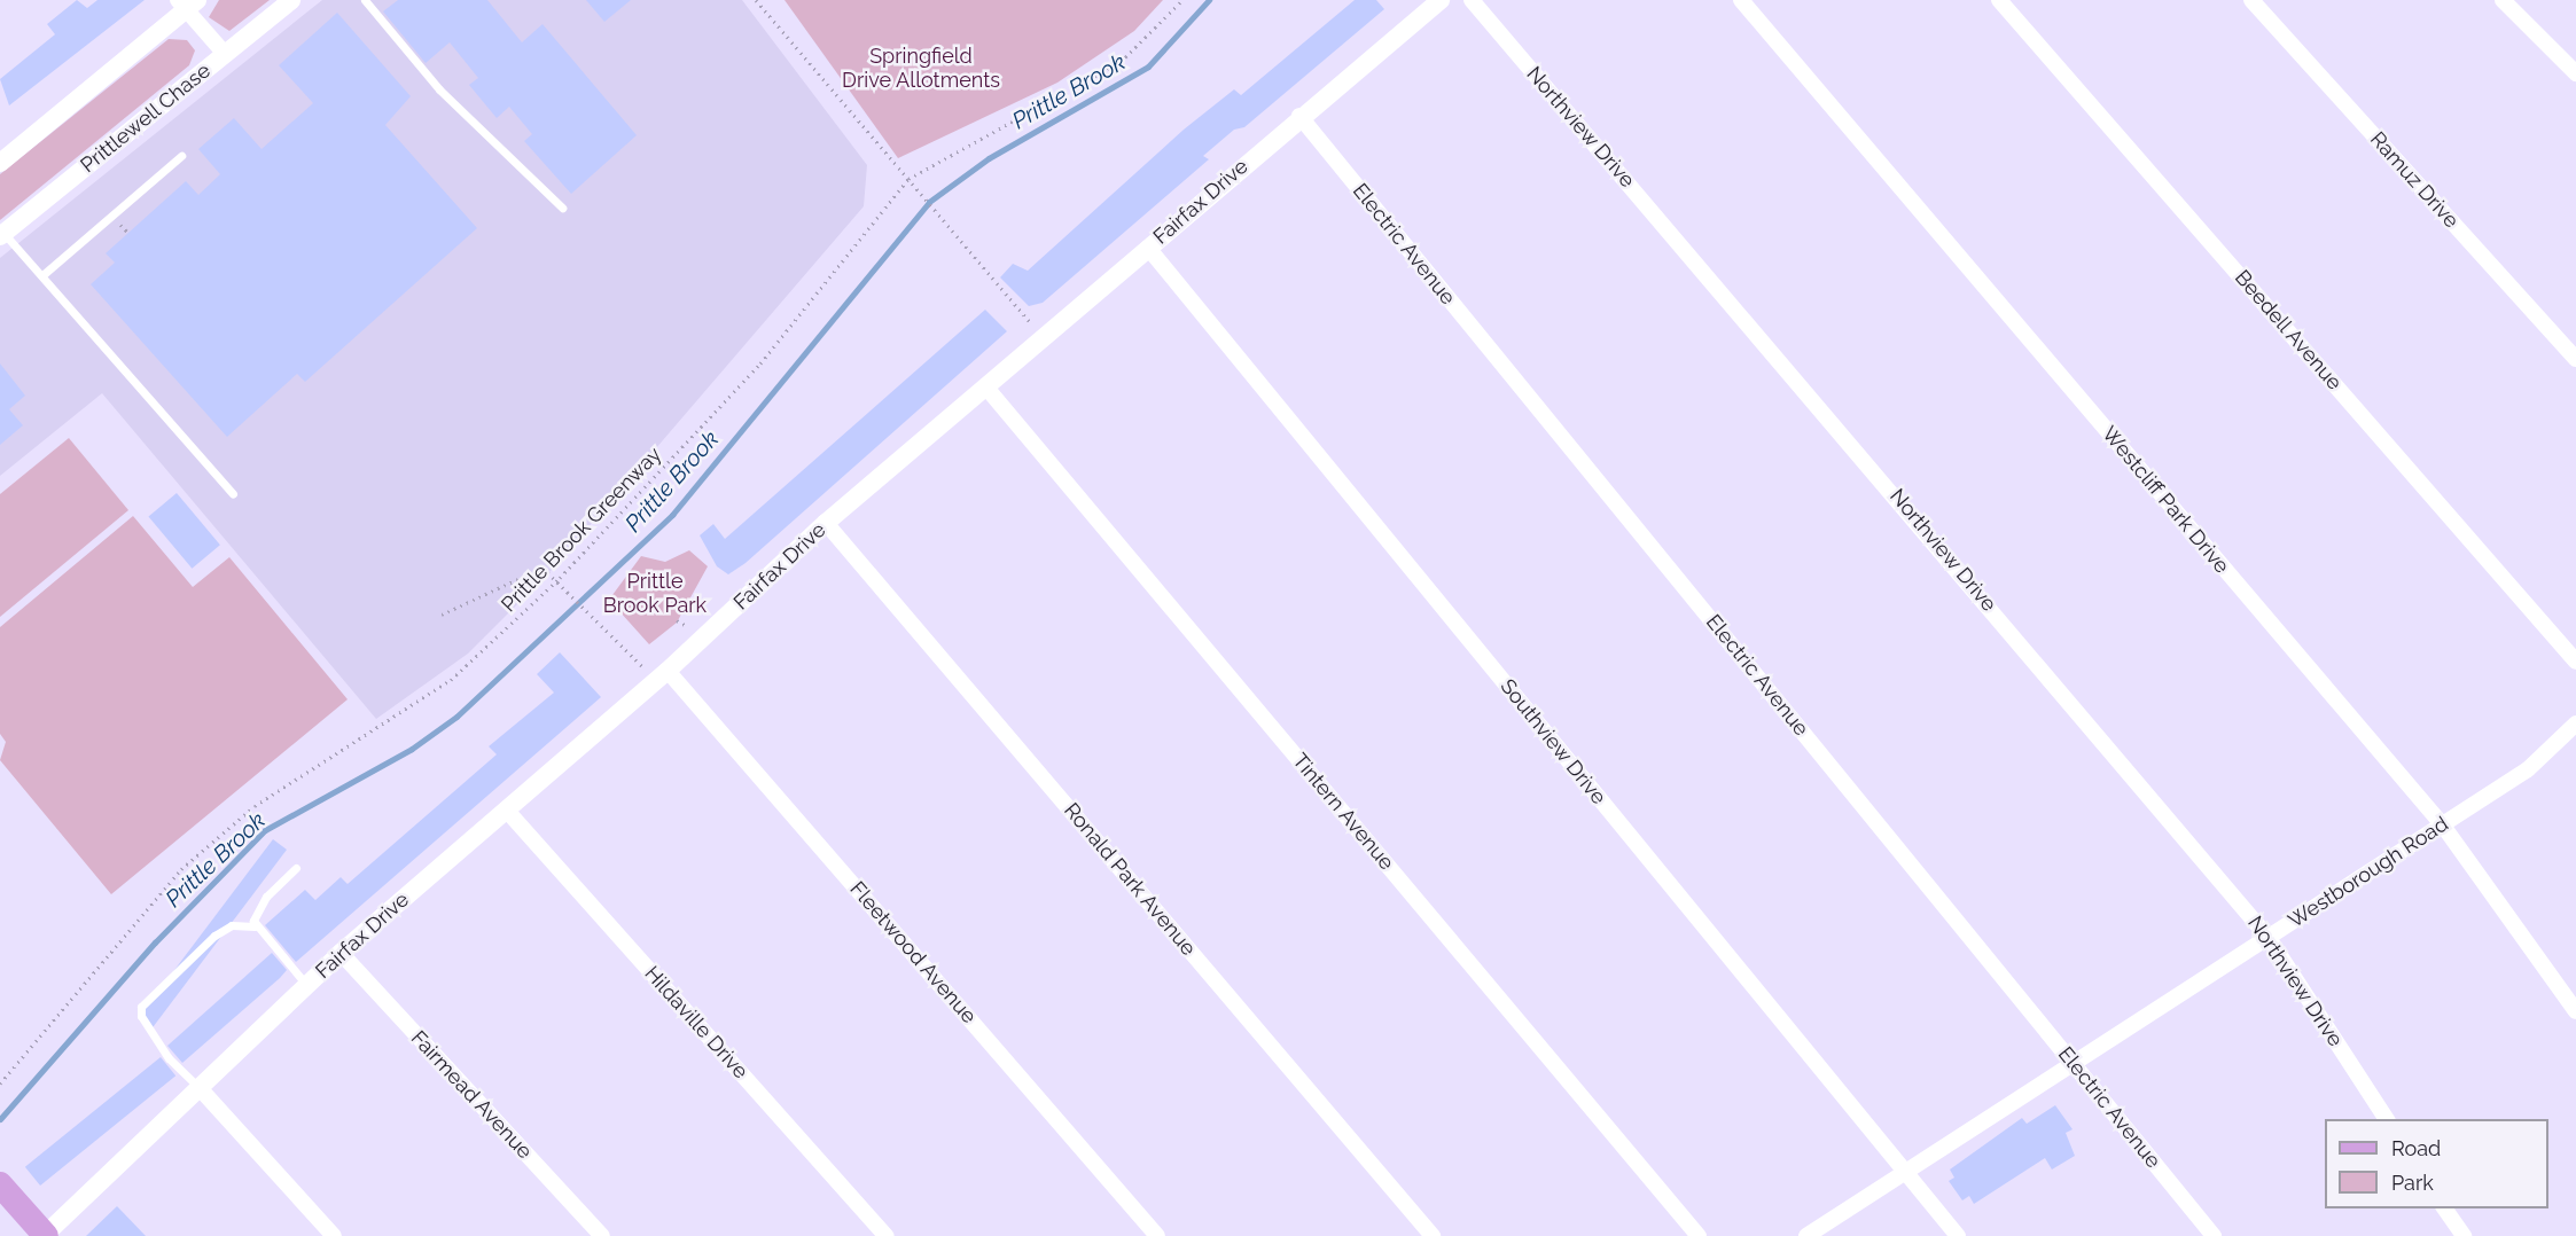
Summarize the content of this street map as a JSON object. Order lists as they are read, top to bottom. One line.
{"streets":{"street":["Prittlewell Chase","Northview Drive","Ramuz Drive","Fairfax Drive","Electric Avenue","Beedell Avenue","Westcliff Park Drive","Southview Drive","Tintern Avenue","Westborough Road","Ronald Park Avenue","Fleetwood Avenue","Hildaville Drive","Fairmead Avenue"],"path":["Prittle Brook Greenway"]},"crossings":[["Northview Drive","Westborough Road"],["Fairfax Drive","Electric Avenue"],["Fairfax Drive","Southview Drive"],["Fairfax Drive","Tintern Avenue"],["Fairfax Drive","Ronald Park Avenue"],["Fairfax Drive","Fleetwood Avenue"],["Fairfax Drive","Hildaville Drive"],["Fairfax Drive","Fairmead Avenue"],["Electric Avenue","Westborough Road"],["Westcliff Park Drive","Westborough Road"],["Southview Drive","Westborough Road"]],"water":["Prittle Brook"],"parks":["Springfield Drive Allotments","Prittle Brook Park"],"legend":["Road","Park"]}
